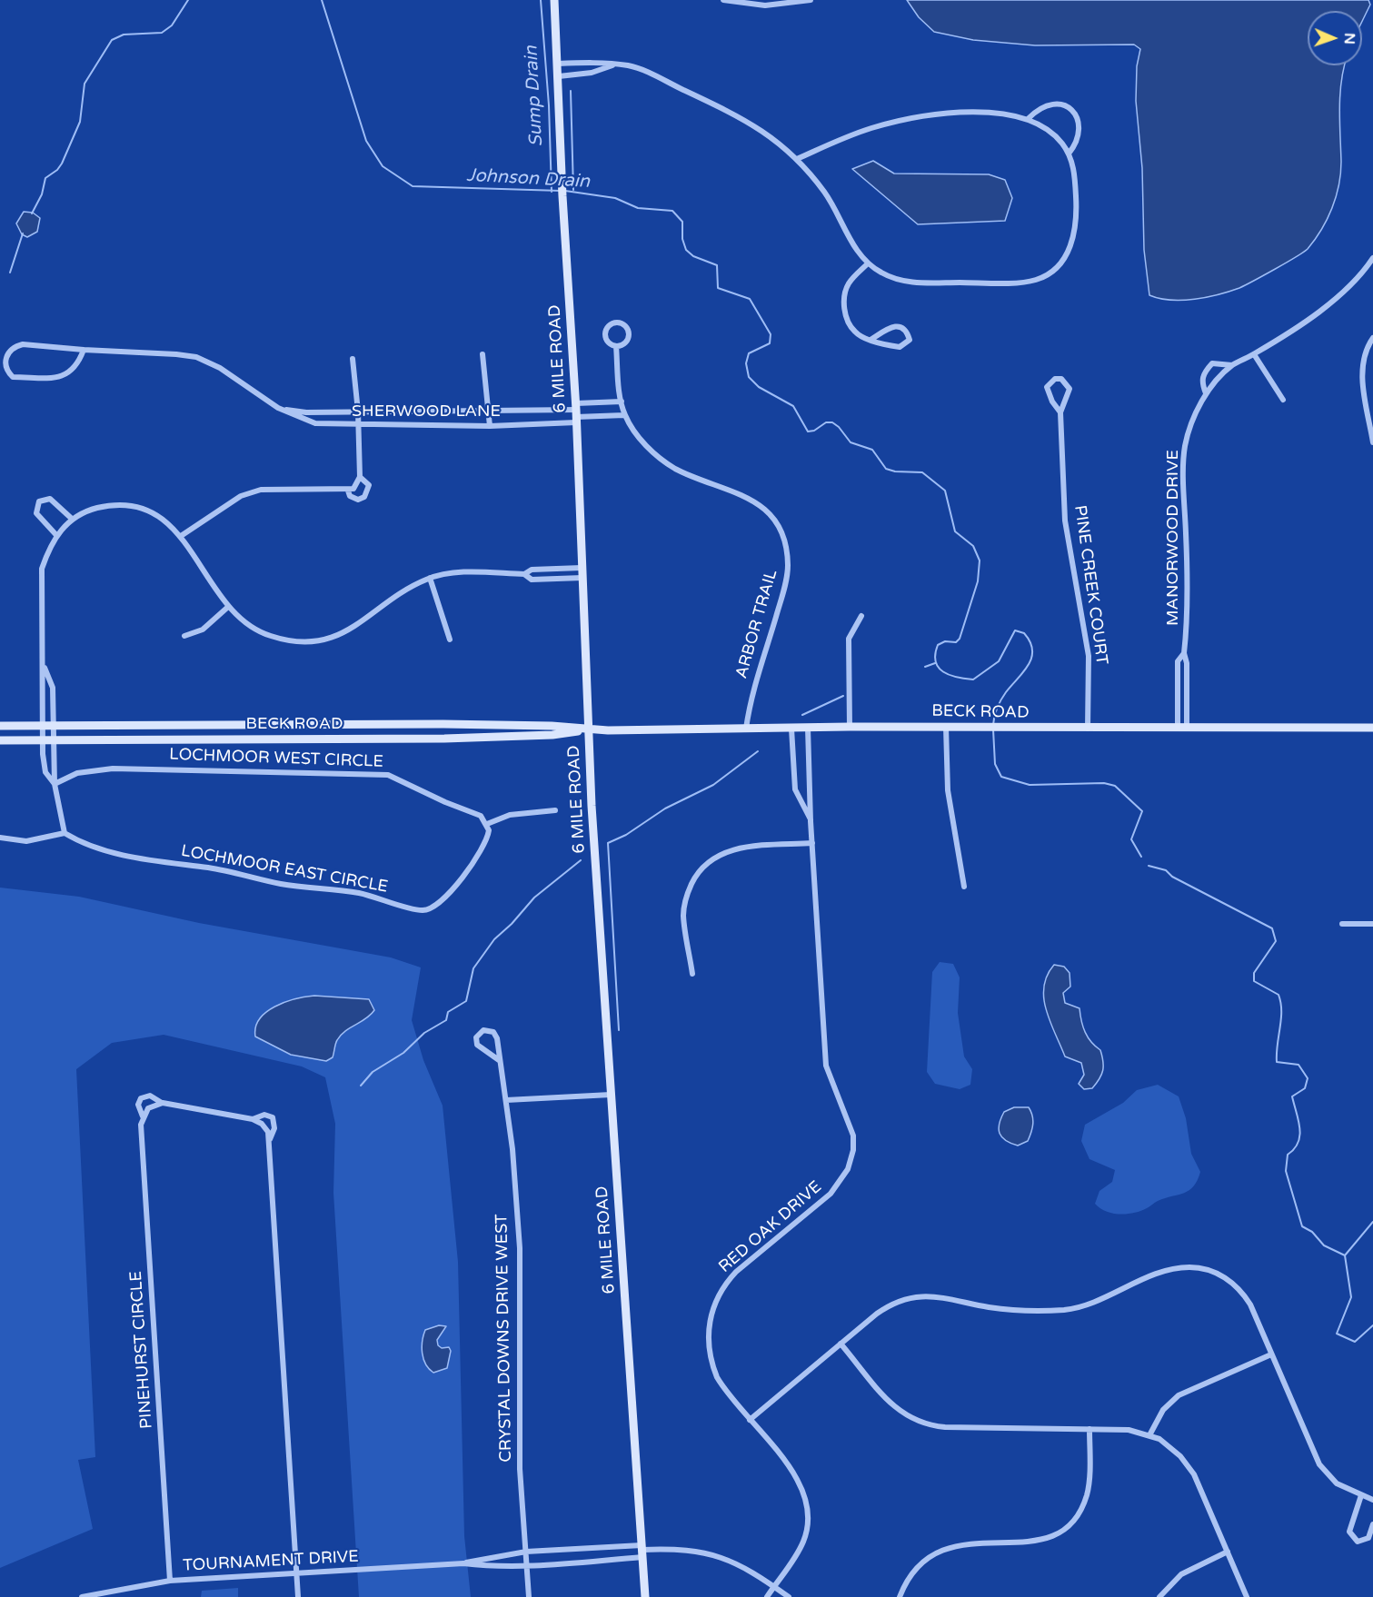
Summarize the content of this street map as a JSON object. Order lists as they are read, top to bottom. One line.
{"streets":{"main road":["6 MILE ROAD","BECK ROAD"],"street":["SHERWOOD LANE","MANORWOOD DRIVE","PINE CREEK COURT","ARBOR TRAIL","LOCHMOOR WEST CIRCLE","LOCHMOOR EAST CIRCLE","RED OAK DRIVE","CRYSTAL DOWNS DRIVE WEST","PINEHURST CIRCLE","TOURNAMENT DRIVE"]},"crossings":[["6 MILE ROAD","SHERWOOD LANE"],["6 MILE ROAD","BECK ROAD"],["6 MILE ROAD","TOURNAMENT DRIVE"],["MANORWOOD DRIVE","BECK ROAD"],["PINE CREEK COURT","BECK ROAD"],["ARBOR TRAIL","BECK ROAD"],["BECK ROAD","RED OAK DRIVE"],["LOCHMOOR WEST CIRCLE","LOCHMOOR EAST CIRCLE"],["CRYSTAL DOWNS DRIVE WEST","TOURNAMENT DRIVE"],["PINEHURST CIRCLE","TOURNAMENT DRIVE"]],"water":["Sump Drain","Johnson Drain"],"north":"right"}
